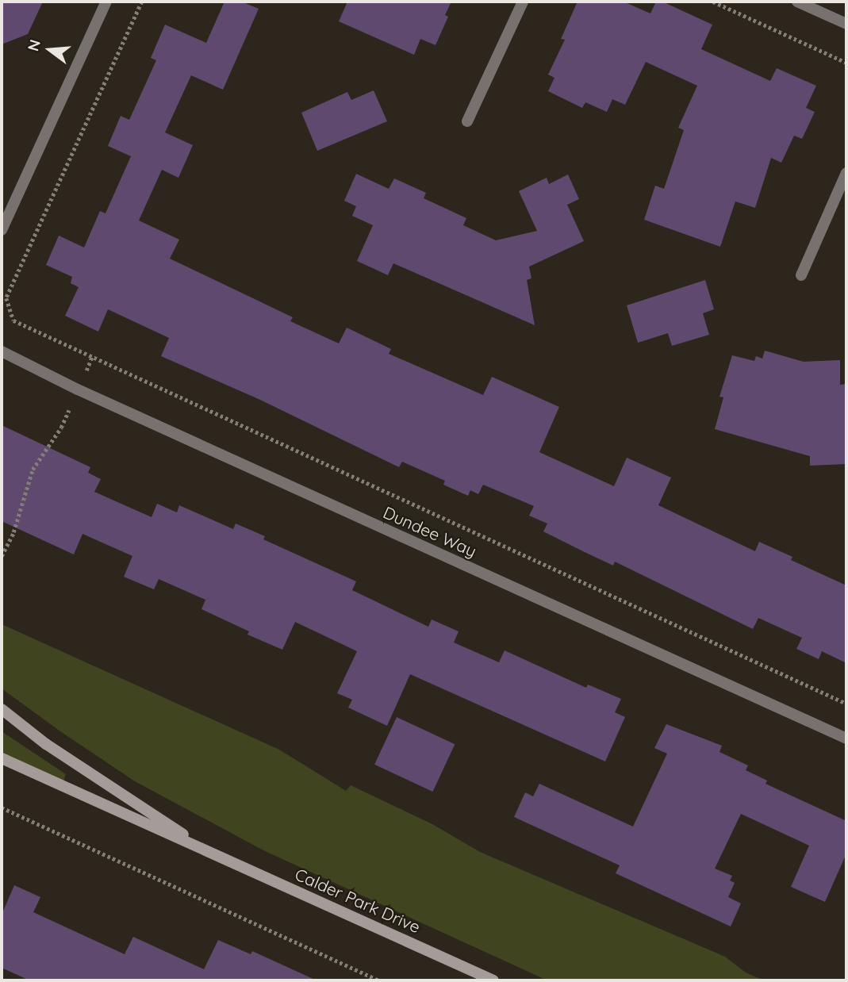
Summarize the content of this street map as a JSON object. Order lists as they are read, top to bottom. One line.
{"streets":{"street":["Dundee Way","Calder Park Drive"]},"north":"left"}
